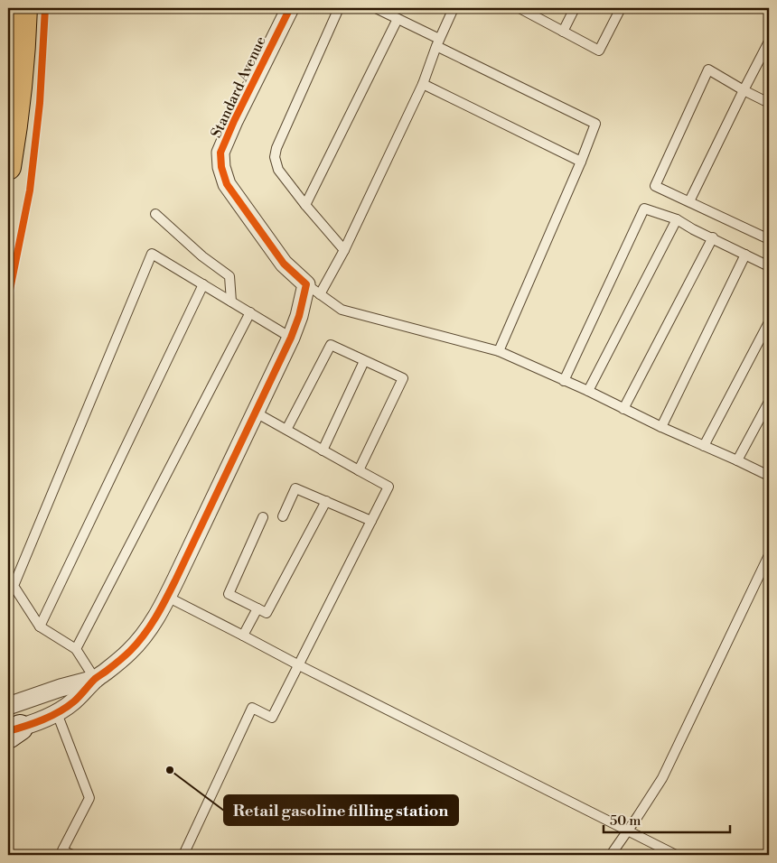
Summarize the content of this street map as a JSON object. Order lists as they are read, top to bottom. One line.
{"streets":{"street":["Standard Avenue"]},"places":["Retail gasoline filling station"],"scale_bar":"50 m"}
